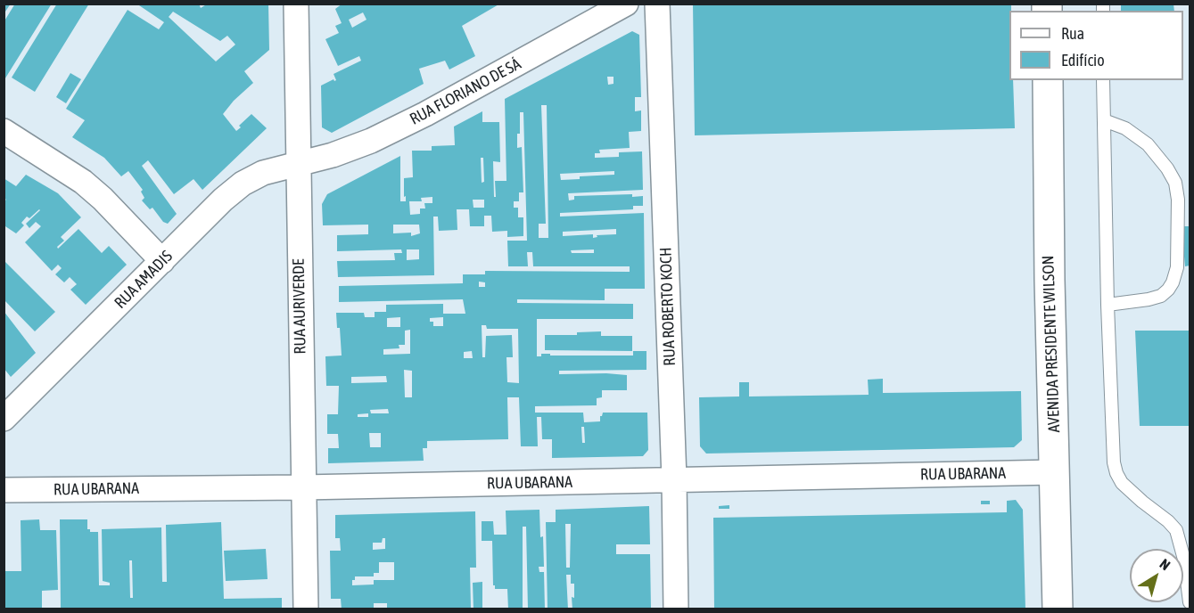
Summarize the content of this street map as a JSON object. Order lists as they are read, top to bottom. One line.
{"streets":{"main road":["AVENIDA PRESIDENTE WILSON"],"street":["RUA FLORIANO DE SÁ","RUA AMADIS","RUA AURIVERDE","RUA ROBERTO KOCH","RUA UBARANA"]},"crossings":[["RUA FLORIANO DE SÁ","RUA AMADIS"],["RUA FLORIANO DE SÁ","RUA AURIVERDE"],["RUA AMADIS","RUA AURIVERDE"],["RUA AURIVERDE","RUA UBARANA"],["RUA ROBERTO KOCH","RUA UBARANA"],["AVENIDA PRESIDENTE WILSON","RUA UBARANA"]],"legend":["Rua","Edifício"],"north":"top right"}
